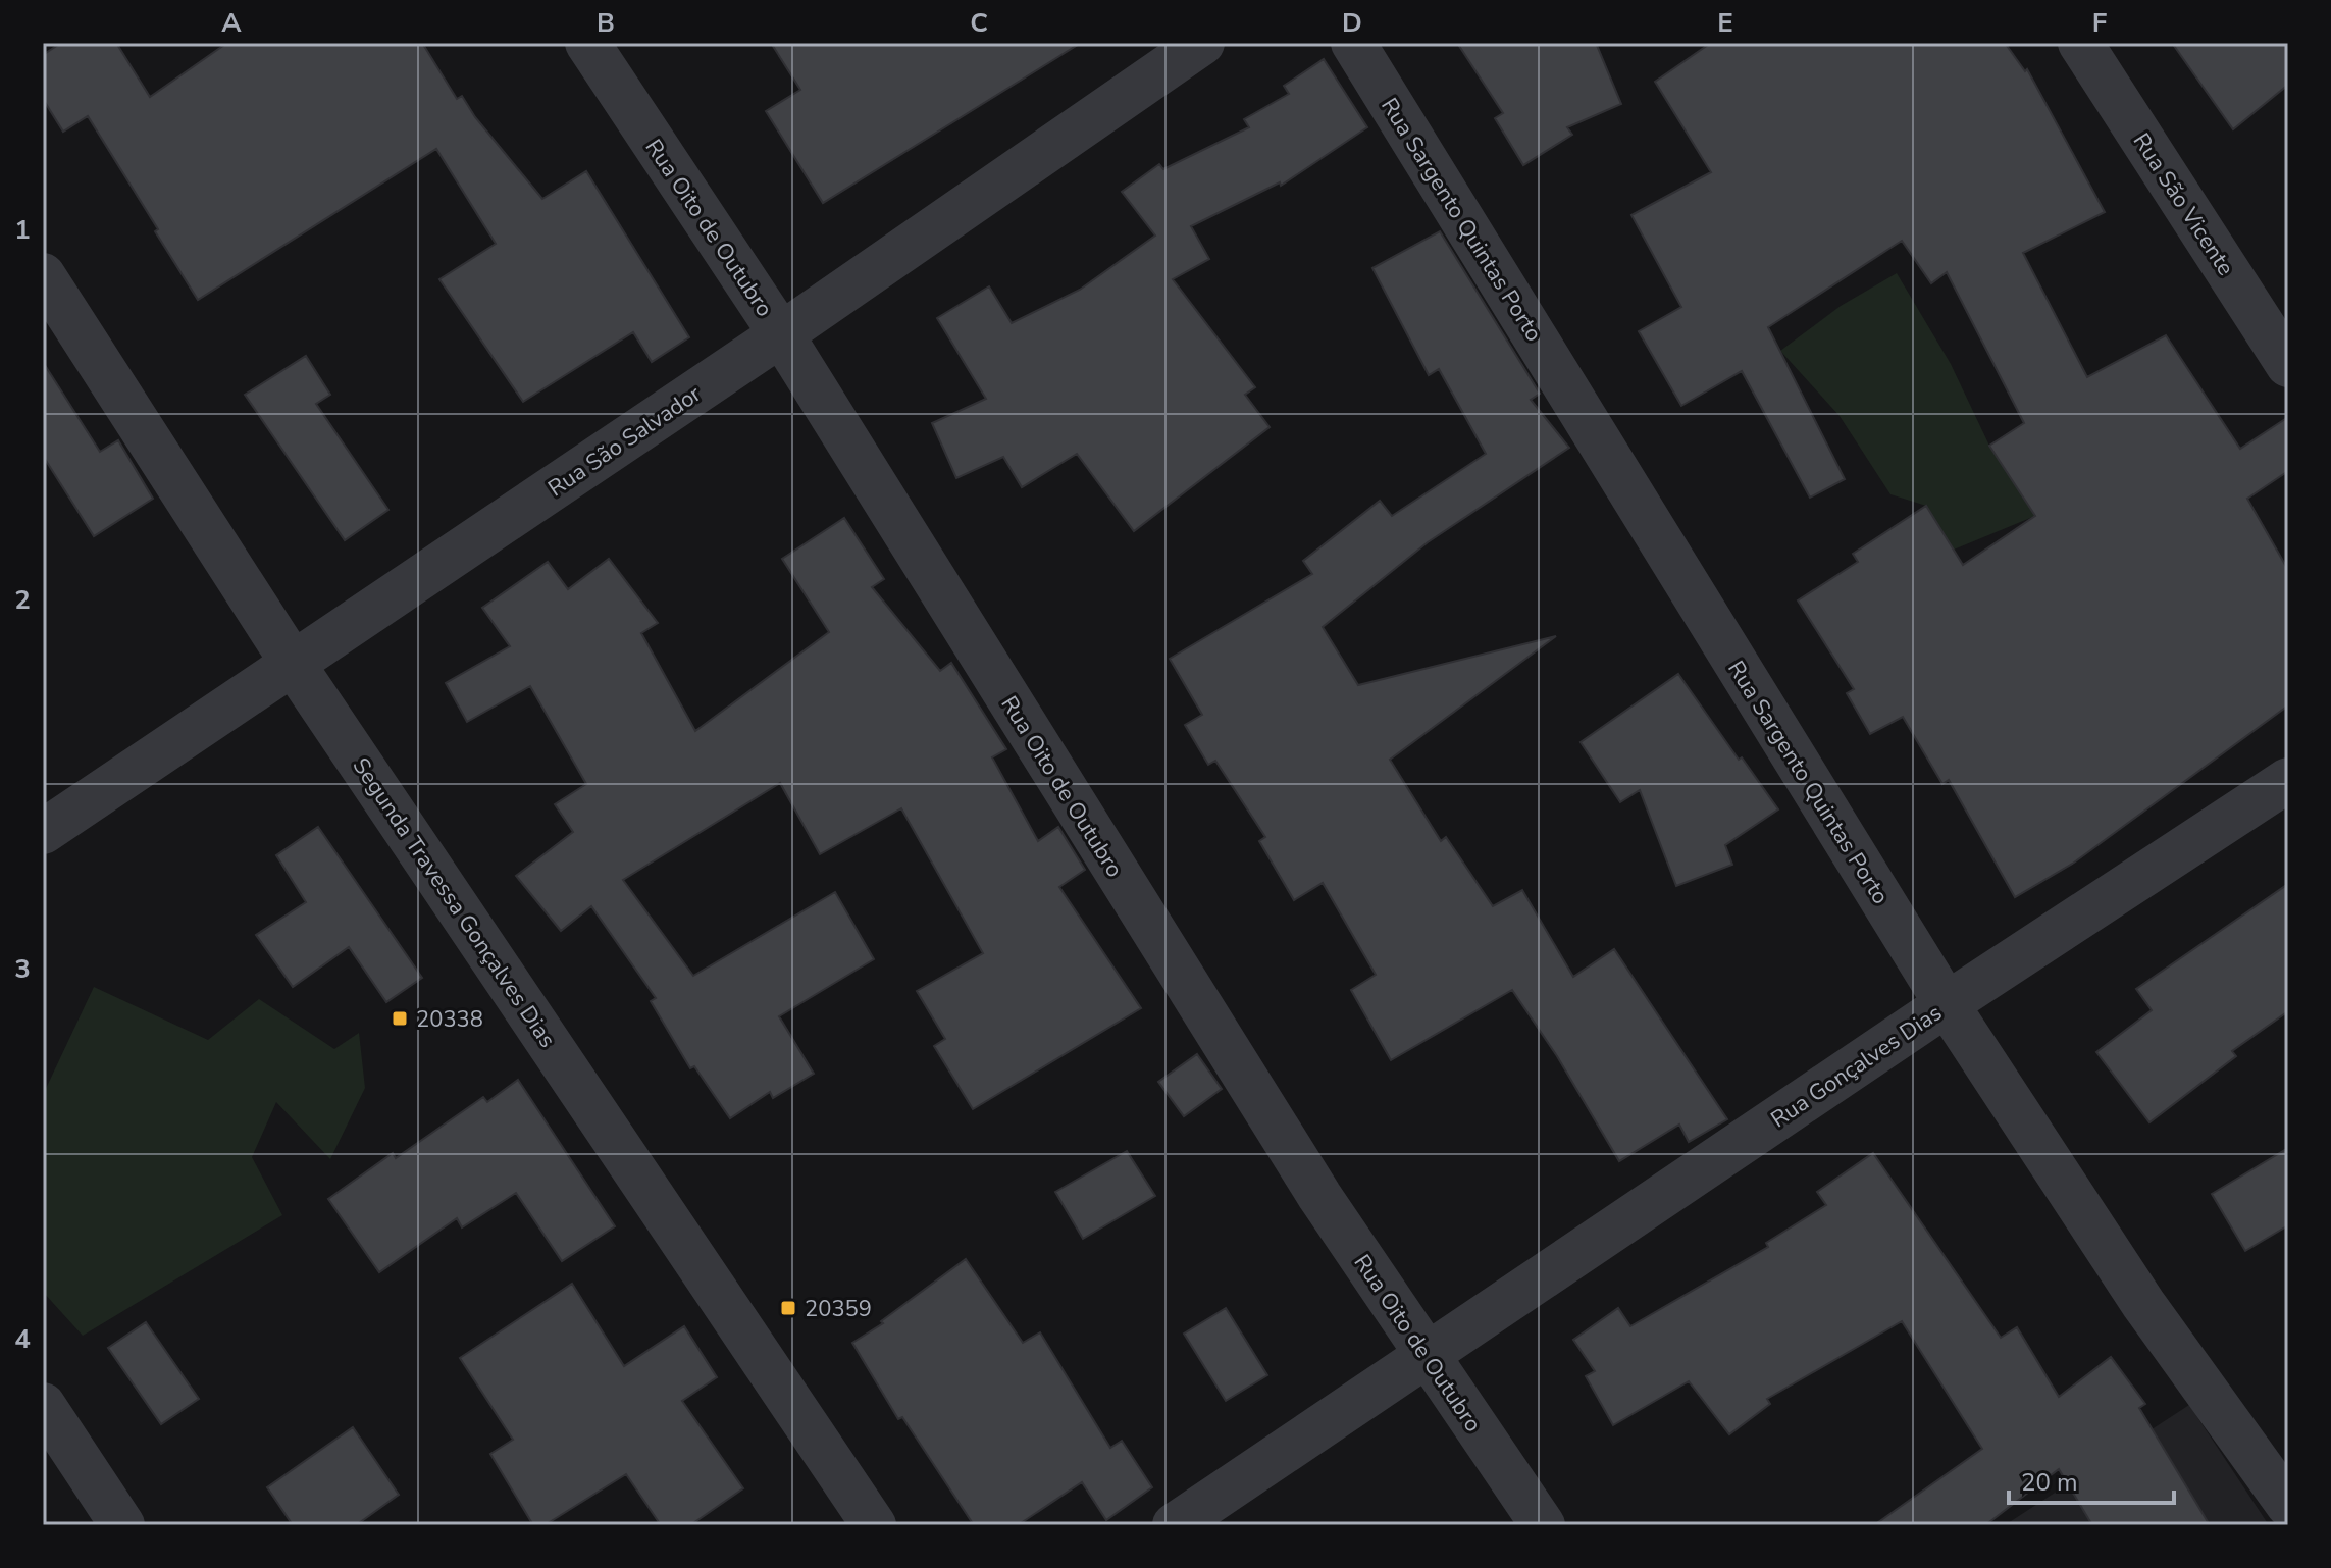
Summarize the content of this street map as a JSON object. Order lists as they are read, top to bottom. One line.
{"streets":{"street":["Rua São Vicente","Rua Sargento Quintas Porto","Rua Oito de Outubro","Rua São Salvador","Segunda Travessa Gonçalves Dias","Rua Gonçalves Dias"]},"crossings":[["Rua Sargento Quintas Porto","Rua Gonçalves Dias"],["Rua Oito de Outubro","Rua São Salvador"],["Rua Oito de Outubro","Rua Gonçalves Dias"],["Rua São Salvador","Segunda Travessa Gonçalves Dias"]],"places":{"transit":["20338","20359"]},"scale_bar":"20 m","grid":{"columns":["A","B","C","D","E","F"],"rows":["1","2","3","4"]}}
